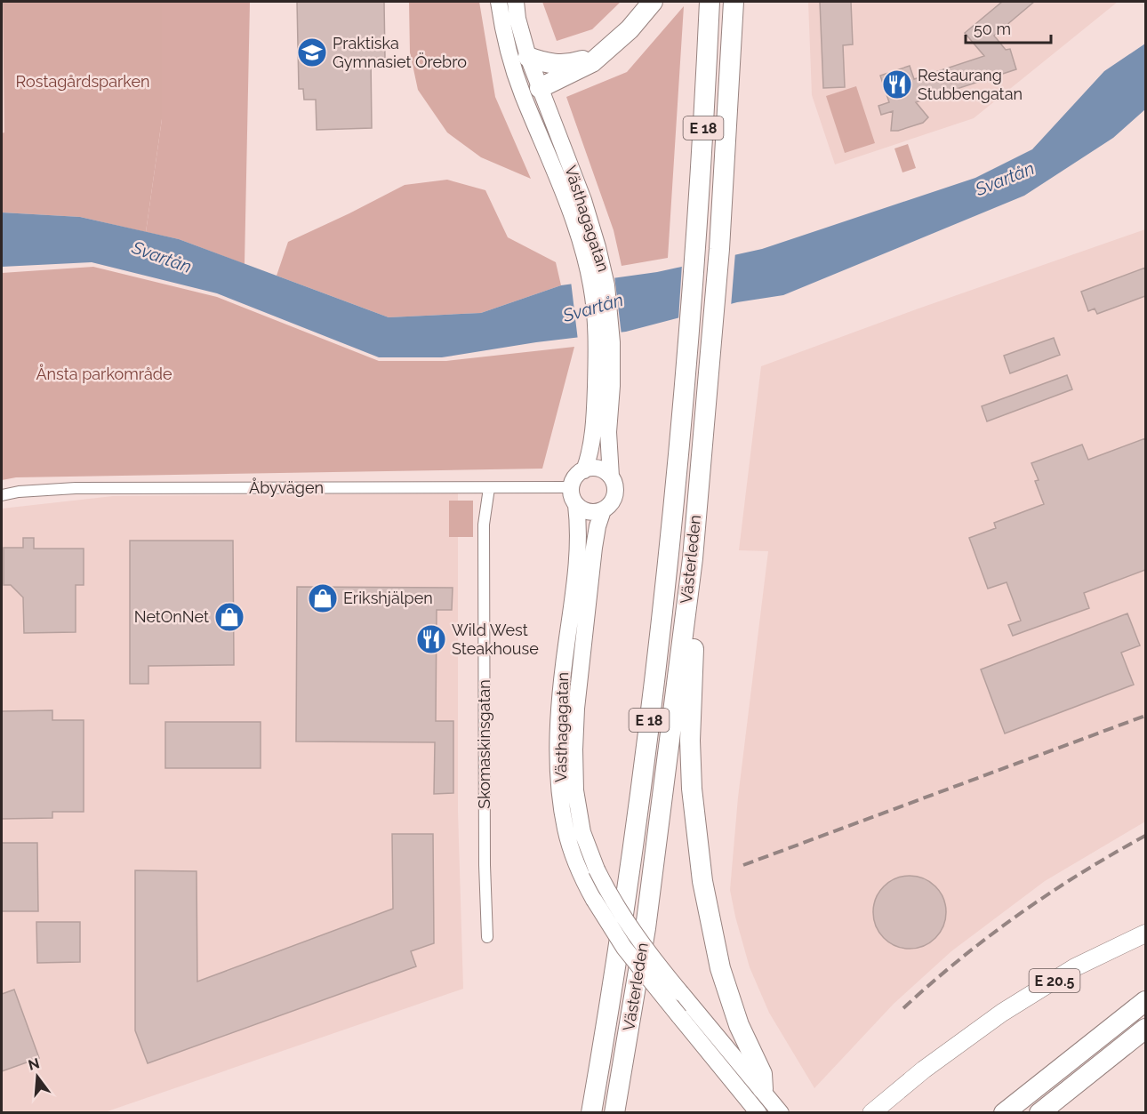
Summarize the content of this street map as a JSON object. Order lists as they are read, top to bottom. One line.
{"streets":{"highway":["E 18","Västerleden"],"main road":["Västhagagatan","E 20.5"],"street":["Åbyvägen","Skomaskinsgatan"]},"crossings":[["E 18","Västhagagatan"],["E 18","Västerleden"],["Västhagagatan","Åbyvägen"],["Åbyvägen","Skomaskinsgatan"]],"water":["Svartån"],"parks":["Rostagårdsparken","Ånsta parkområde"],"places":{"school or university":["Praktiska Gymnasiet Örebro"],"restaurant":["Restaurang Stubbengatan","Wild West Steakhouse"],"shop":["Erikshjälpen","NetOnNet"]},"scale_bar":"50 m","north":"top"}
